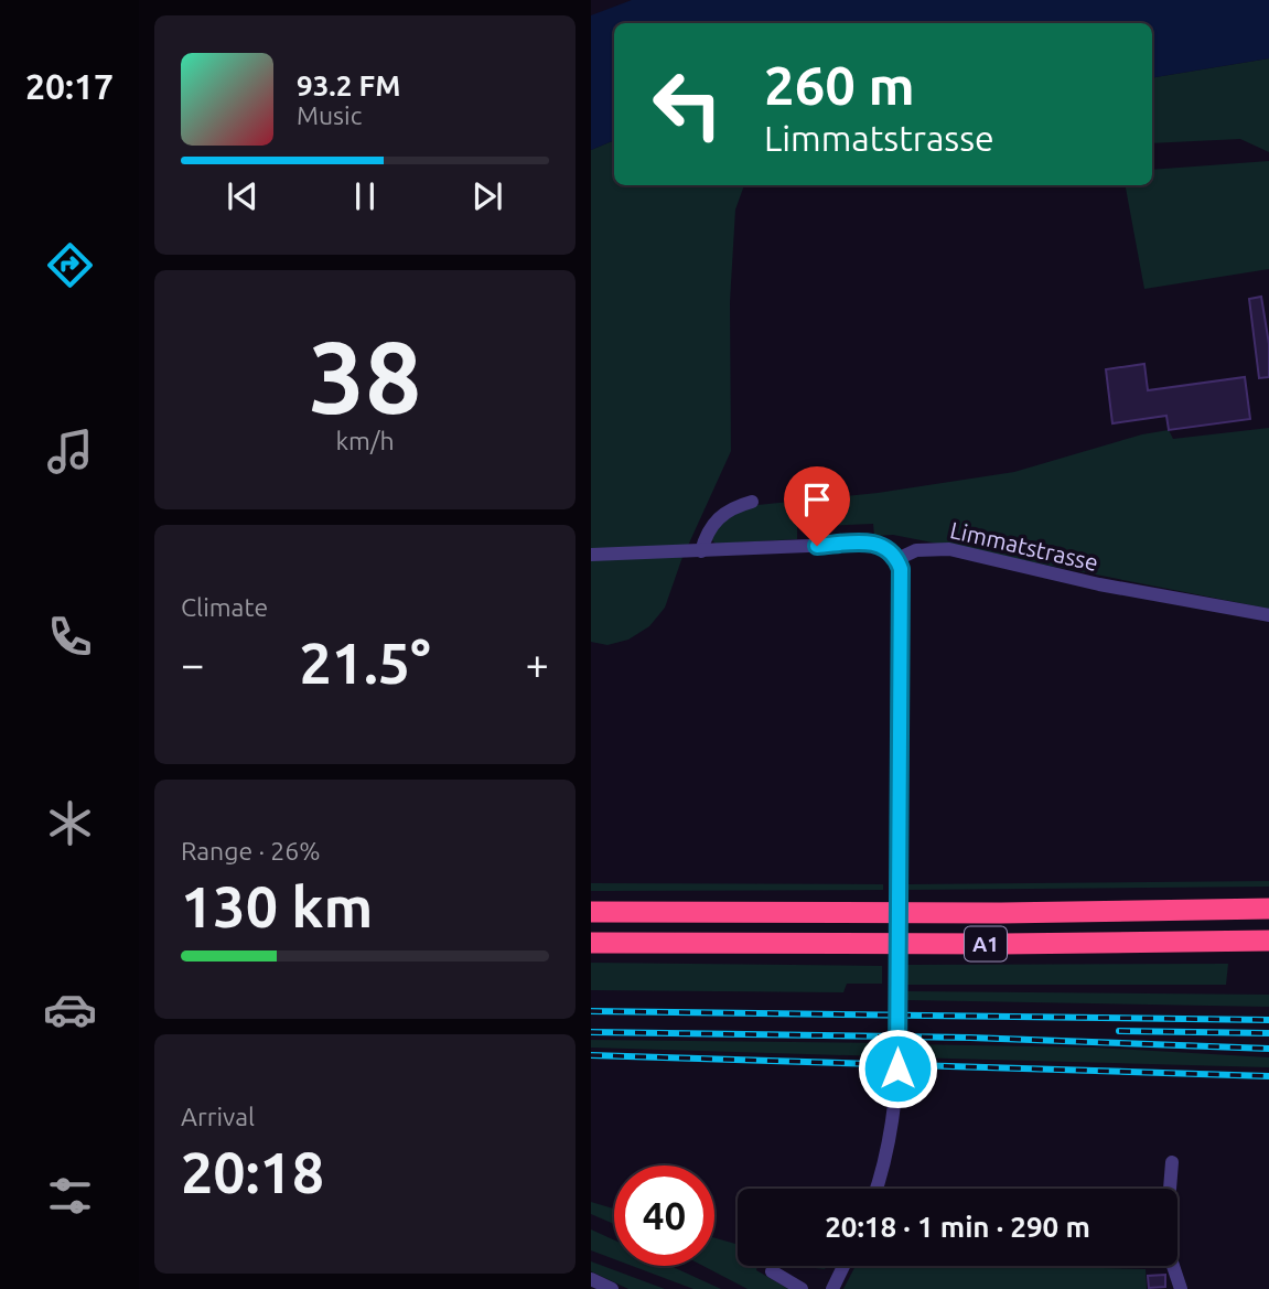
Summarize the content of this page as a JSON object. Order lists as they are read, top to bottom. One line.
{"streets":{"highway":["A1"],"street":["Limmatstrasse"]},"page":{"tabs":"20:17","turn":["260 m","Limmatstrasse"],"song":["93.2 FM","Music"],"tile":[["38","km/h"],"Climate",["Range · 26%","130 km"],["Arrival","20:18"]],"heat":["−","21.5°","+"],"limit":"40","trip":"20:18 · 1 min · 290 m"}}
